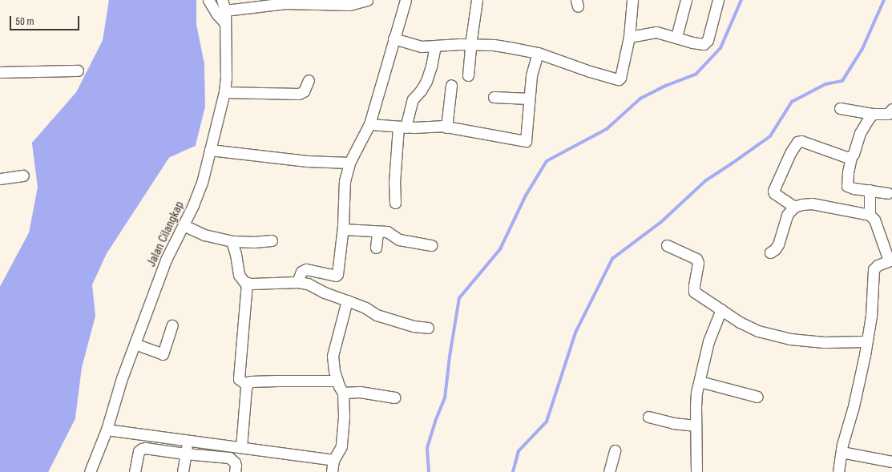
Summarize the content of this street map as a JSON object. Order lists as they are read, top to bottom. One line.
{"streets":{"street":["Jalan Cilangkap"]},"scale_bar":"50 m"}
